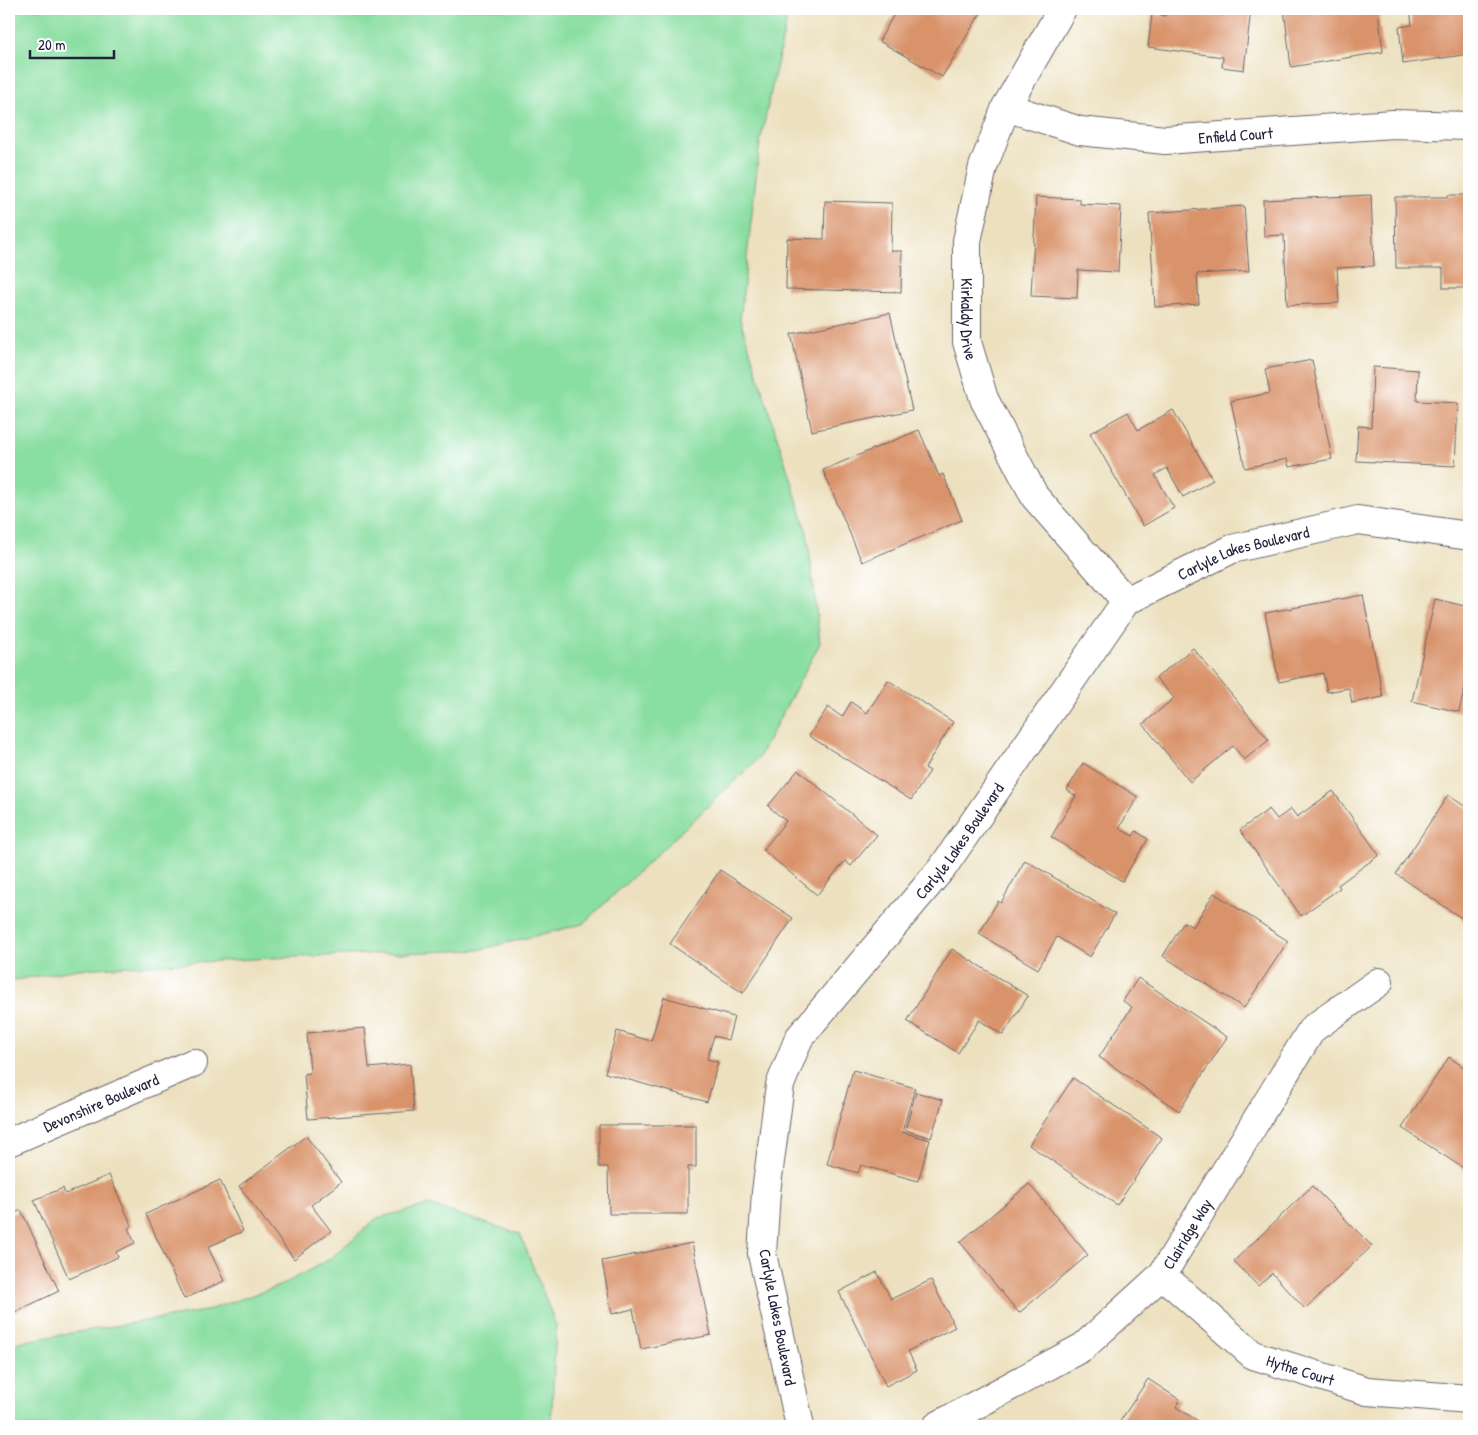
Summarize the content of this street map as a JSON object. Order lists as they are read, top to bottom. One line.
{"streets":{"street":["Enfield Court","Kirkaldy Drive","Carlyle Lakes Boulevard","Devonshire Boulevard","Clairidge Way","Hythe Court"]},"crossings":[["Enfield Court","Kirkaldy Drive"],["Kirkaldy Drive","Carlyle Lakes Boulevard"],["Clairidge Way","Hythe Court"]],"scale_bar":"20 m"}
